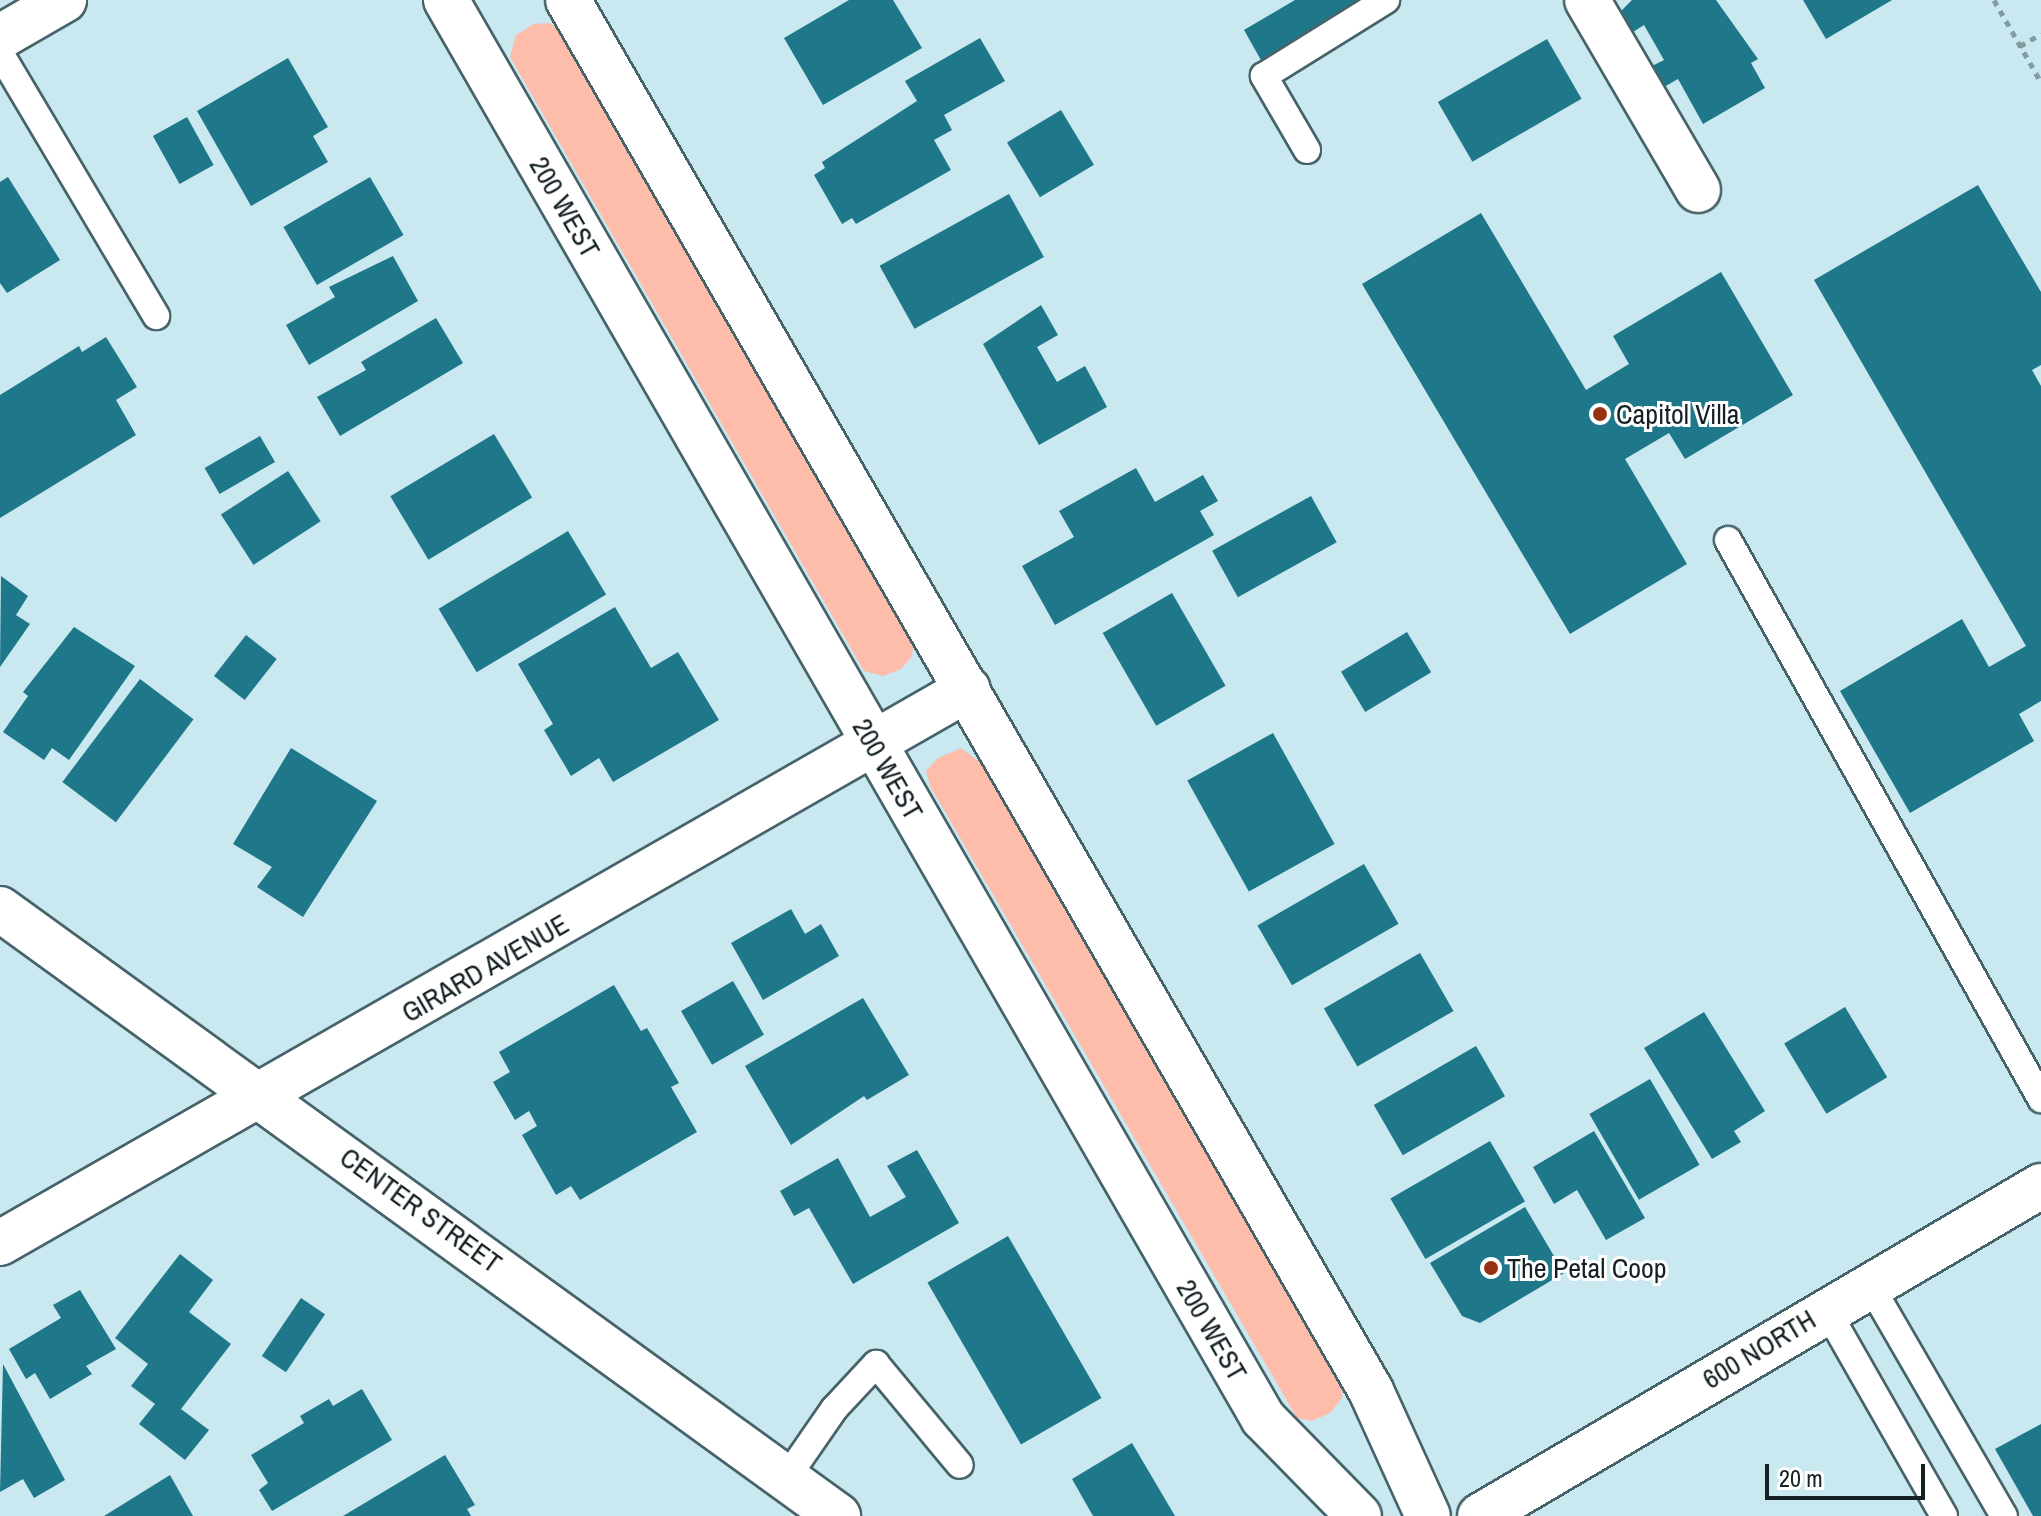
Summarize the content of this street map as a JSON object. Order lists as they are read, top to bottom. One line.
{"streets":{"street":["200 WEST","GIRARD AVENUE","CENTER STREET","600 NORTH"]},"crossings":[["200 WEST","GIRARD AVENUE"],["GIRARD AVENUE","CENTER STREET"]],"places":["Capitol Villa","The Petal Coop"],"scale_bar":"20 m"}
